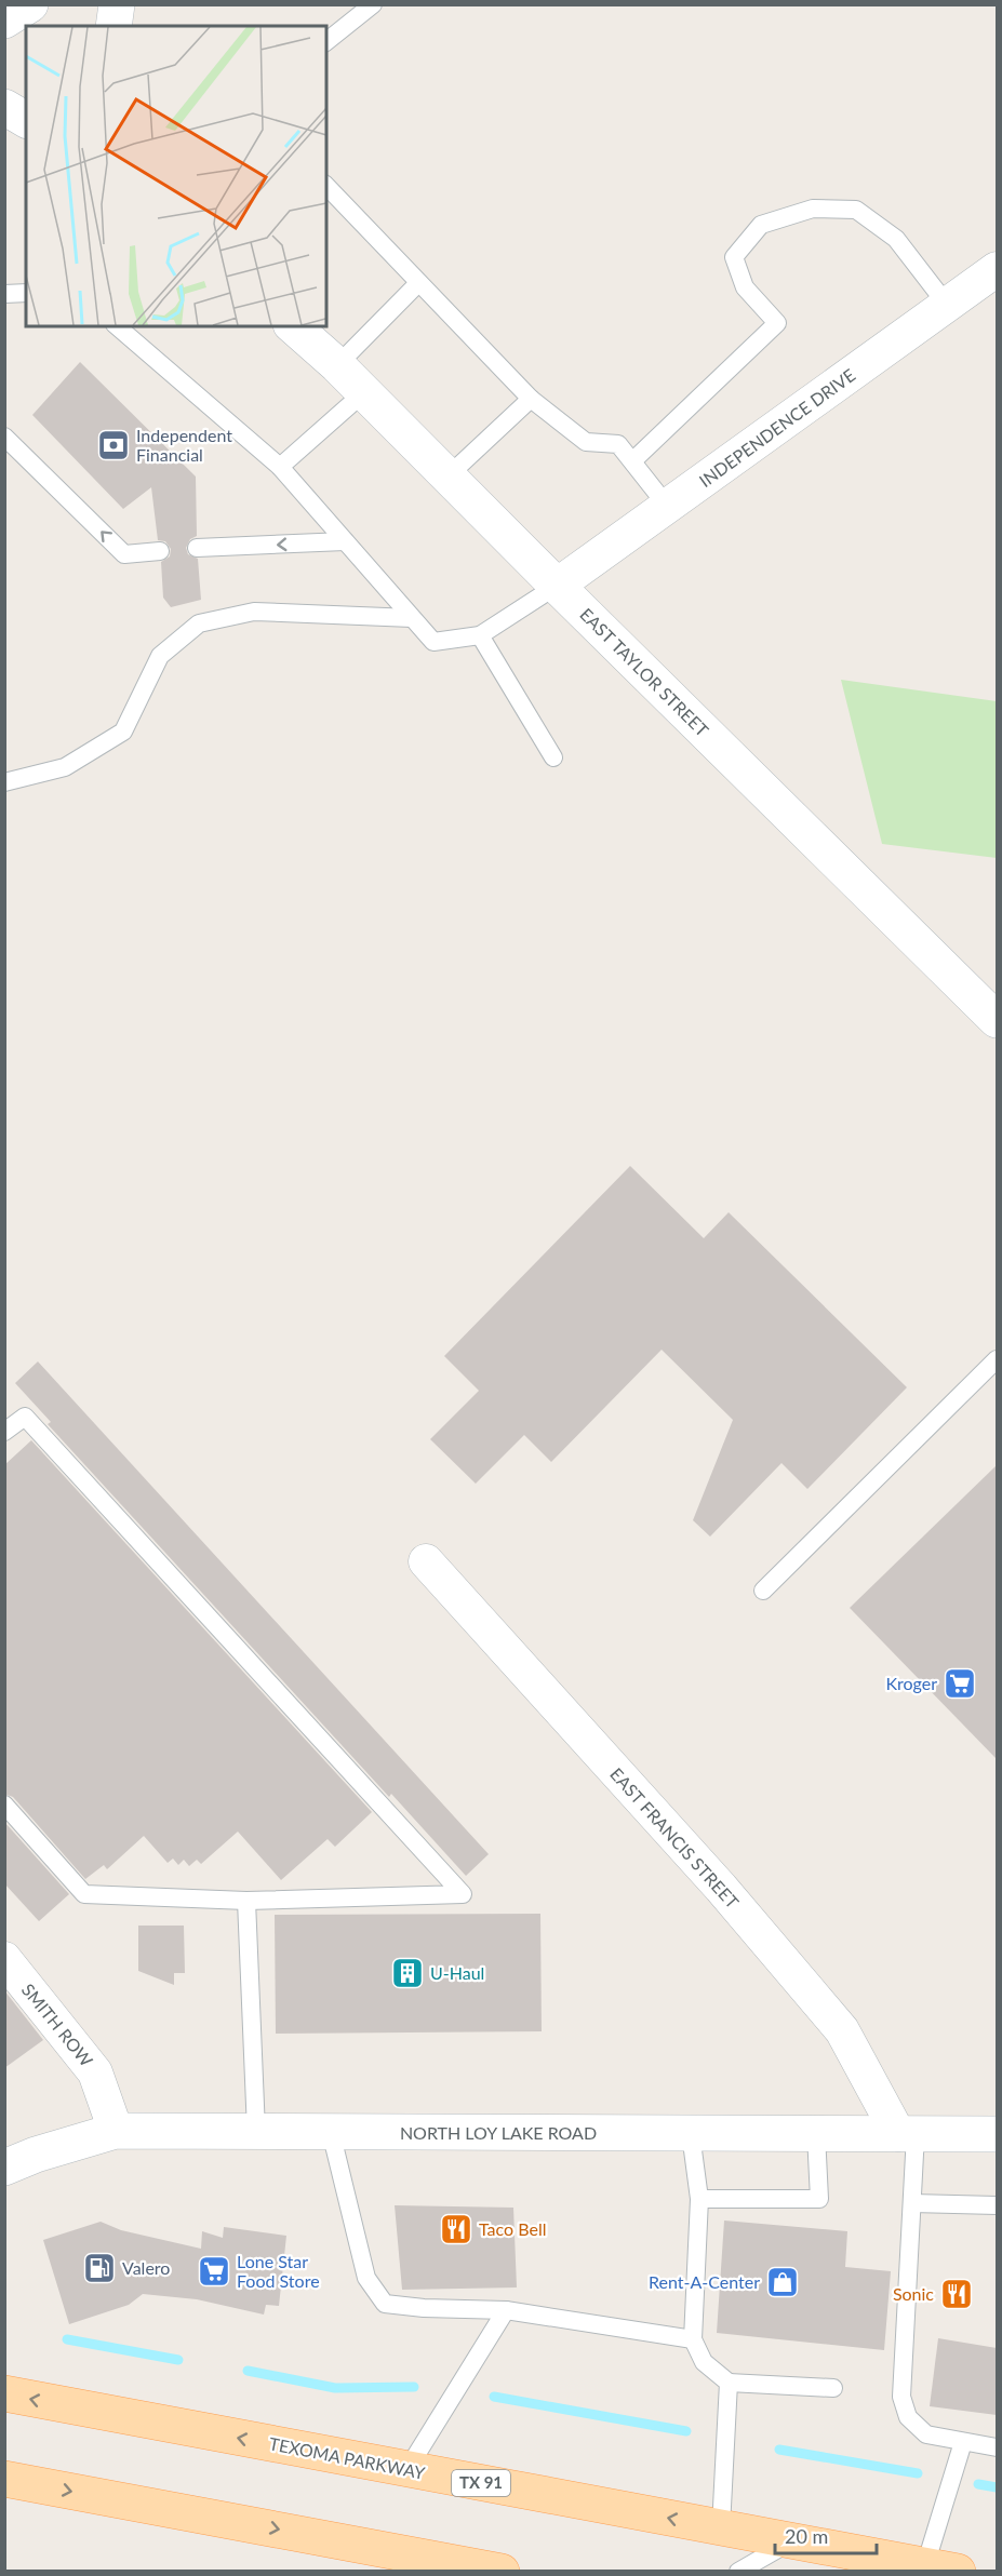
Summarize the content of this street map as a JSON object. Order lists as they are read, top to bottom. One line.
{"streets":{"main road":["EAST TAYLOR STREET","NORTH LOY LAKE ROAD","TEXOMA PARKWAY","TX 91"],"street":["INDEPENDENCE DRIVE","EAST FRANCIS STREET","SMITH ROW"]},"crossings":[["INDEPENDENCE DRIVE","EAST TAYLOR STREET"],["EAST FRANCIS STREET","NORTH LOY LAKE ROAD"],["SMITH ROW","NORTH LOY LAKE ROAD"]],"places":{"bank":["Independent Financial"],"supermarket":["Kroger","Lone Star Food Store"],"building":["U-Haul"],"restaurant":["Taco Bell","Sonic"],"fuel station":["Valero"],"shop":["Rent-A-Center"]},"scale_bar":"20 m"}
